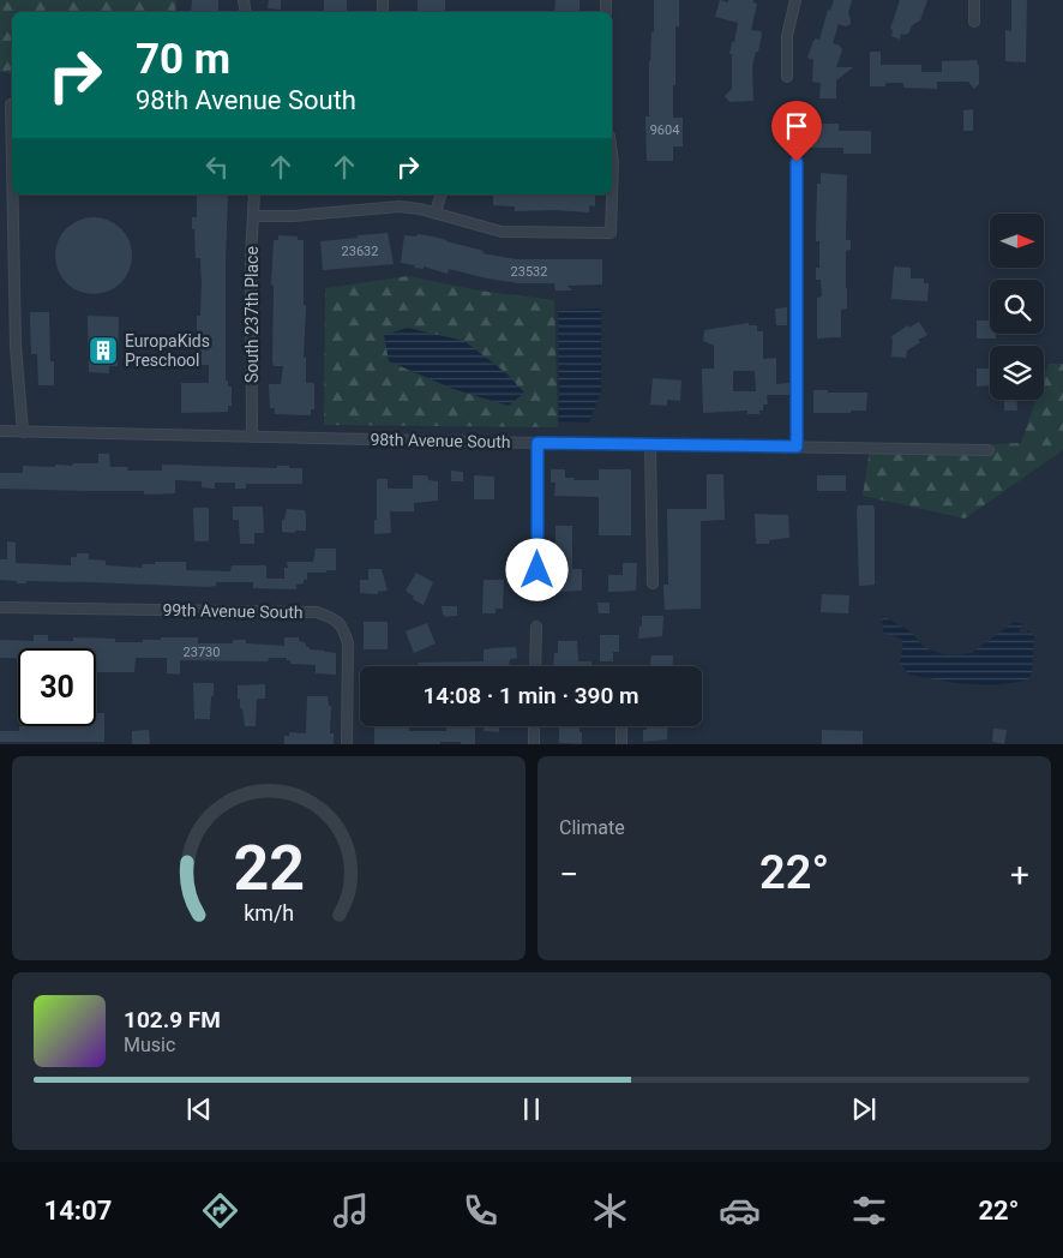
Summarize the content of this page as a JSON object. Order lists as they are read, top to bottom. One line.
{"streets":{"street":["South 237th Place","98th Avenue South","99th Avenue South"]},"crossings":[["South 237th Place","98th Avenue South"]],"places":{"building":["EuropaKids Preschool"]},"house_numbers":["9604","23632","23532","23730"],"north":"right","page":{"turn":["70 m","98th Avenue South"],"limit":"30","trip":"14:08 · 1 min · 390 m","tile":"Climate","heat":["−","22°","+"],"song":["102.9 FM","Music"],"tabs":["14:07","22°"],"gauge":["22","km/h"]}}
